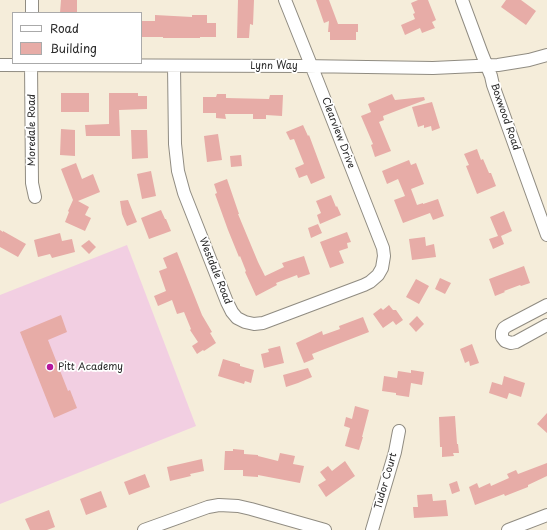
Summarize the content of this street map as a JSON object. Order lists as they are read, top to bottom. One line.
{"streets":{"street":["Lynn Way","Boxwood Road","Moredale Road","Clearview Drive","Westdale Road","Tudor Court"]},"crossings":[["Lynn Way","Boxwood Road"],["Lynn Way","Moredale Road"],["Lynn Way","Clearview Drive"],["Lynn Way","Westdale Road"],["Clearview Drive","Westdale Road"]],"places":["Pitt Academy"],"legend":["Road","Building"]}
